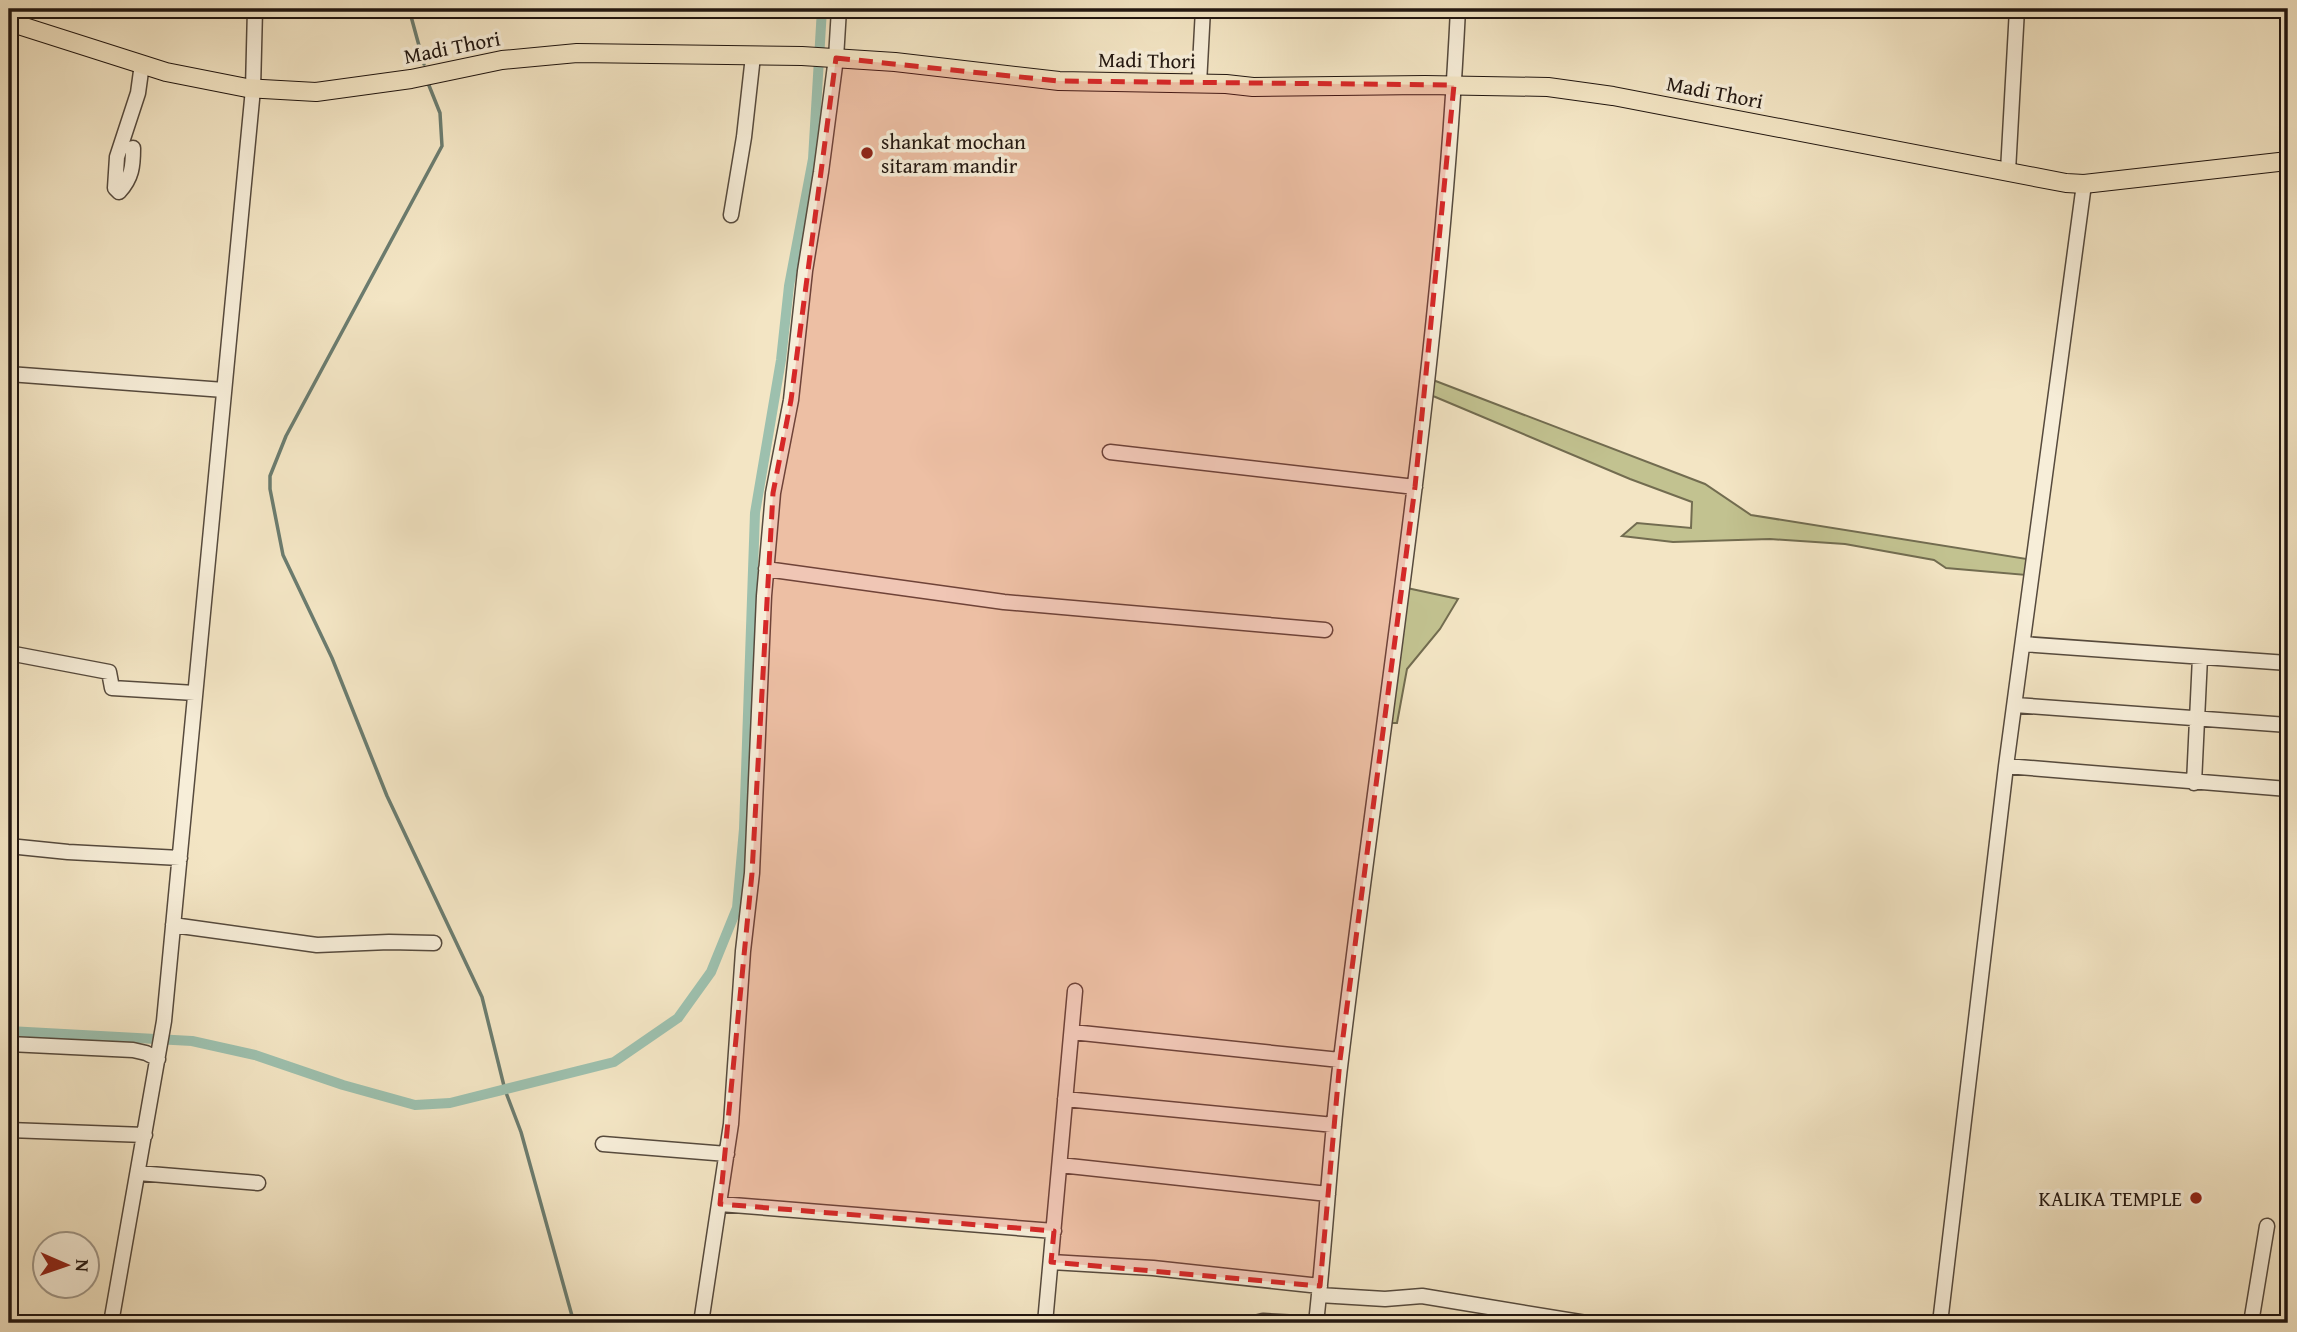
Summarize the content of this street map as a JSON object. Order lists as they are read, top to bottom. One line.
{"streets":{"main road":["Madi Thori"]},"places":["shankat mochan sitaram mandir","KALIKA TEMPLE"],"north":"right"}
